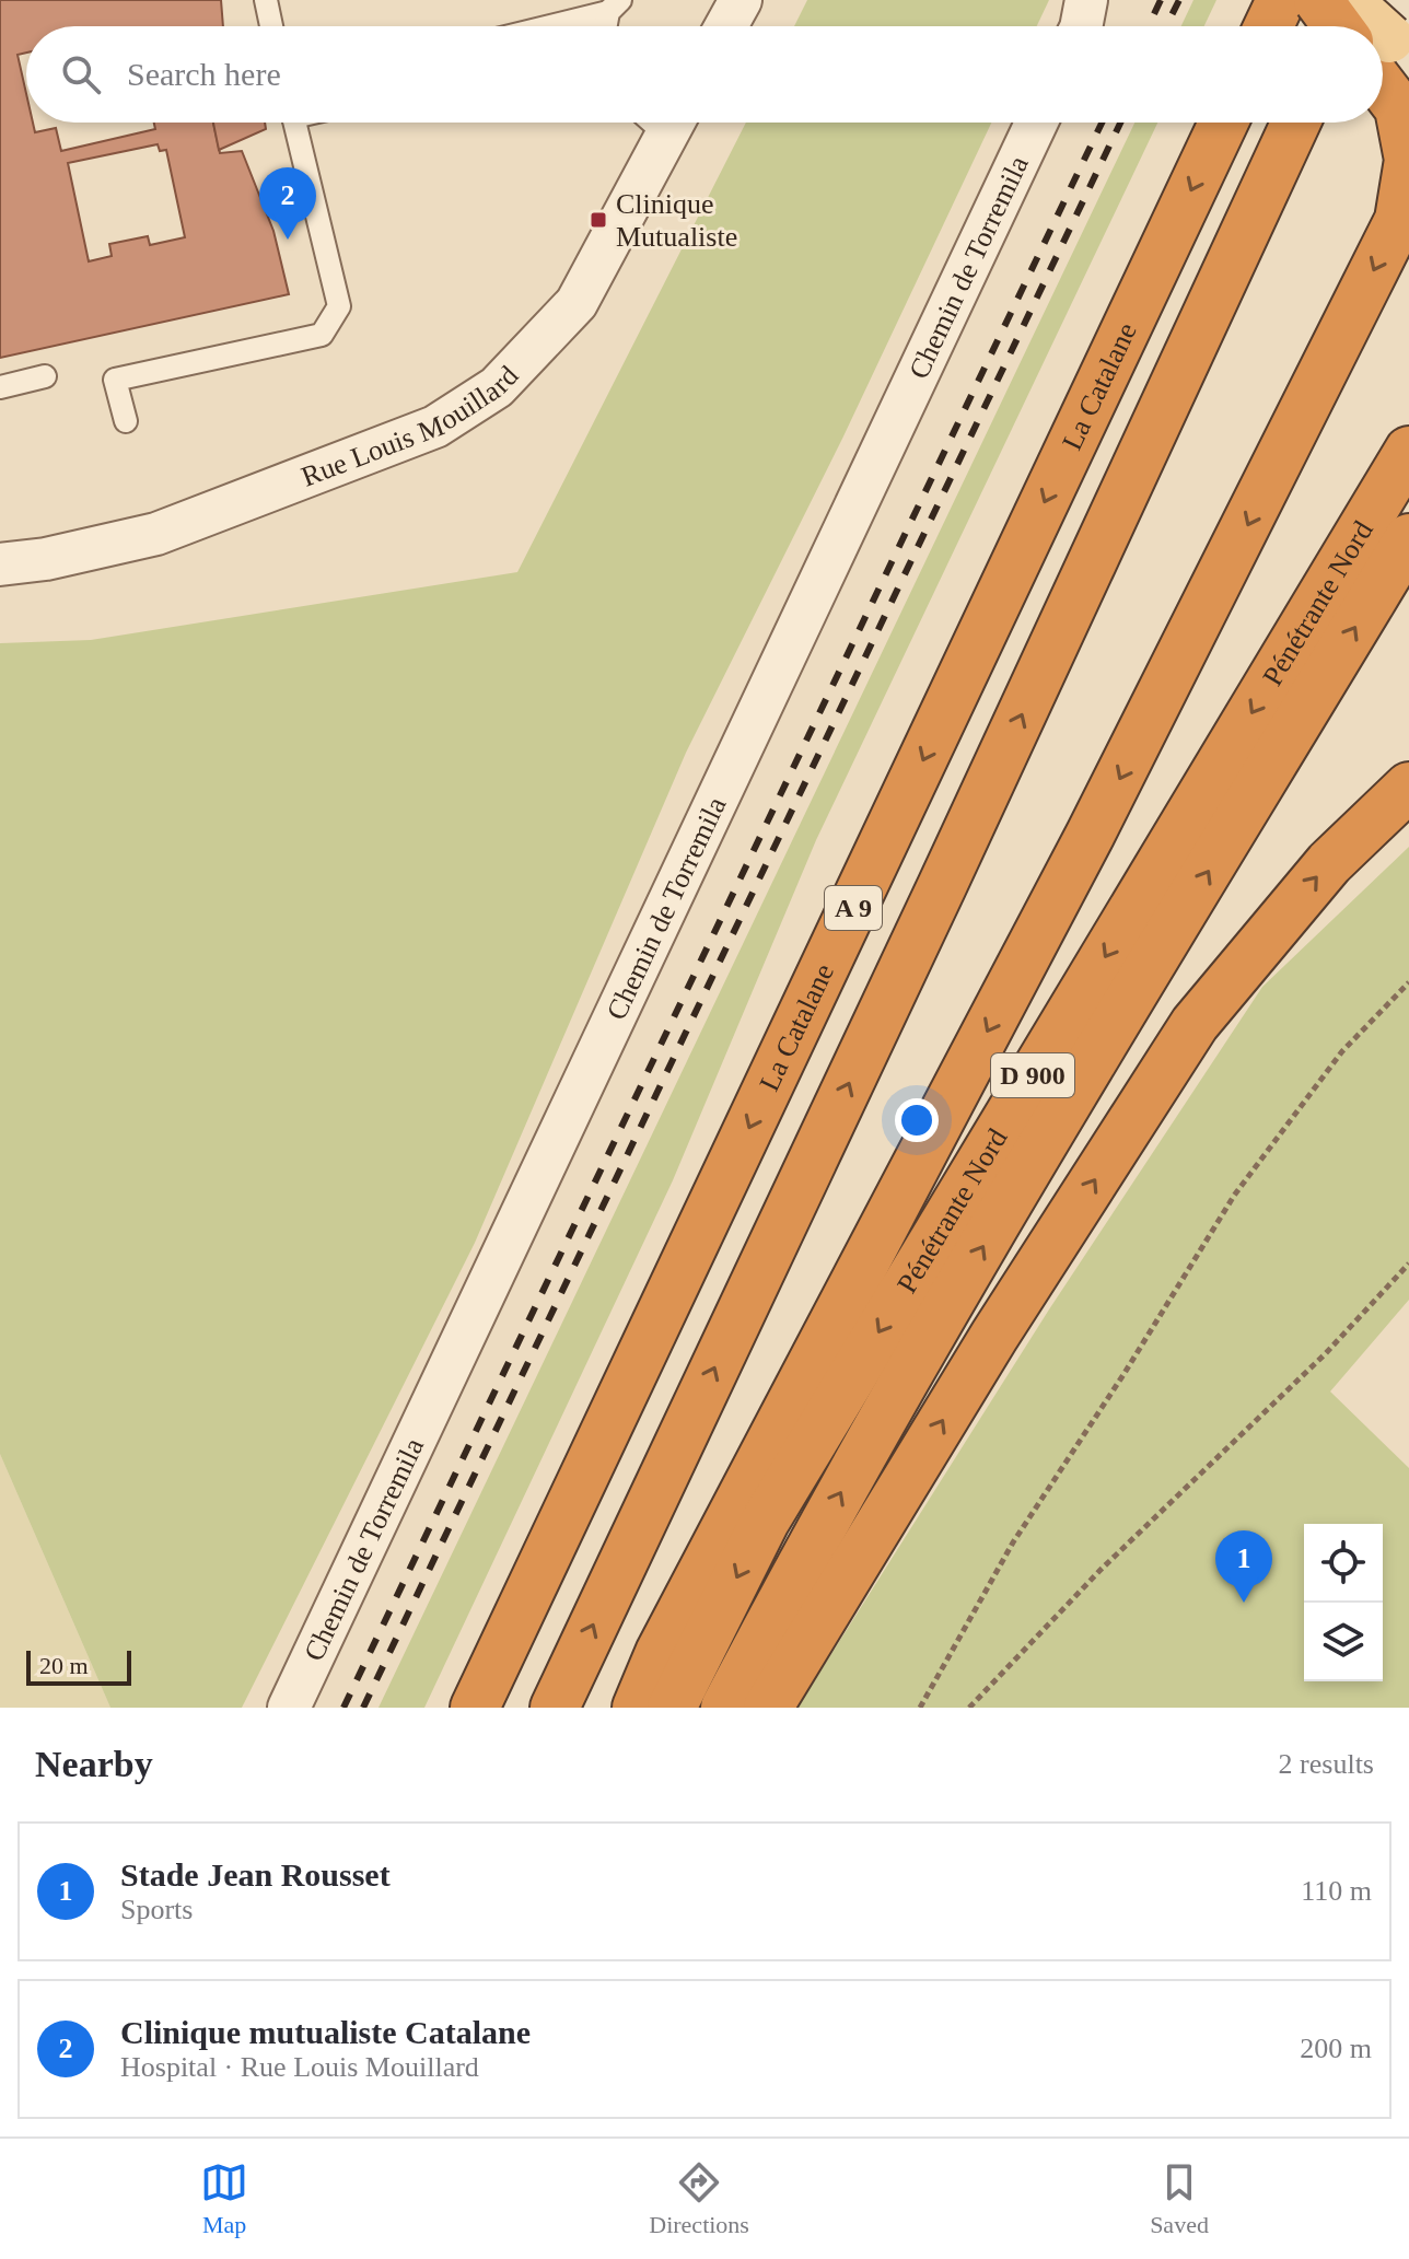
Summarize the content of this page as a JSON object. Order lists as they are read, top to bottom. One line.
{"streets":{"highway":["La Catalane","Pénétrante Nord","A 9","D 900"],"street":["Chemin de Torremila","Rue Louis Mouillard"]},"places":{"transit":["Clinique Mutualiste"]},"scale_bar":"20 m","page":{"search":"Search here","pins":["2","1"],"scale":"20 m","heading":["Nearby","2 results"],"list":[{"mark":"1","name":"Stade Jean Rousset","note":"Sports","value":"110 m"},{"mark":"2","name":"Clinique mutualiste Catalane","note":"Hospital · Rue Louis Mouillard","value":"200 m"}],"nav":["Map","Directions","Saved"]}}
